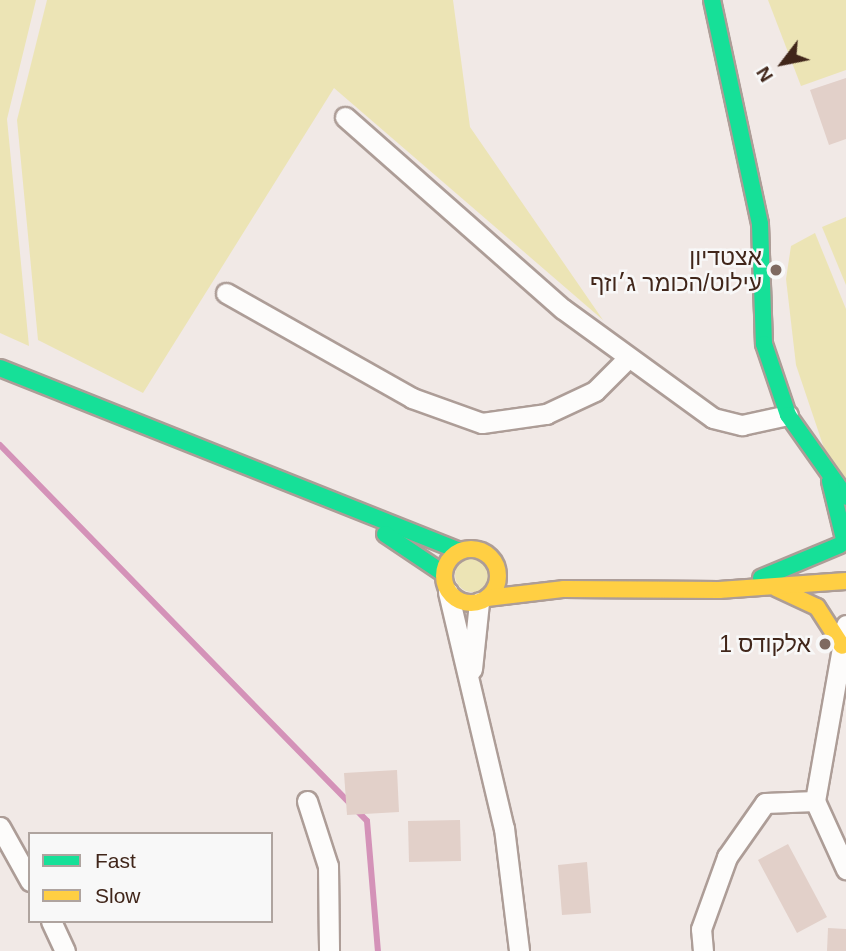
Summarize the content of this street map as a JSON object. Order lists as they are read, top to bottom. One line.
{"places":["אצטדיון עילוט/הכומר ג׳וזף","אלקודס 1"],"legend":["Fast","Slow"],"north":"bottom left"}
